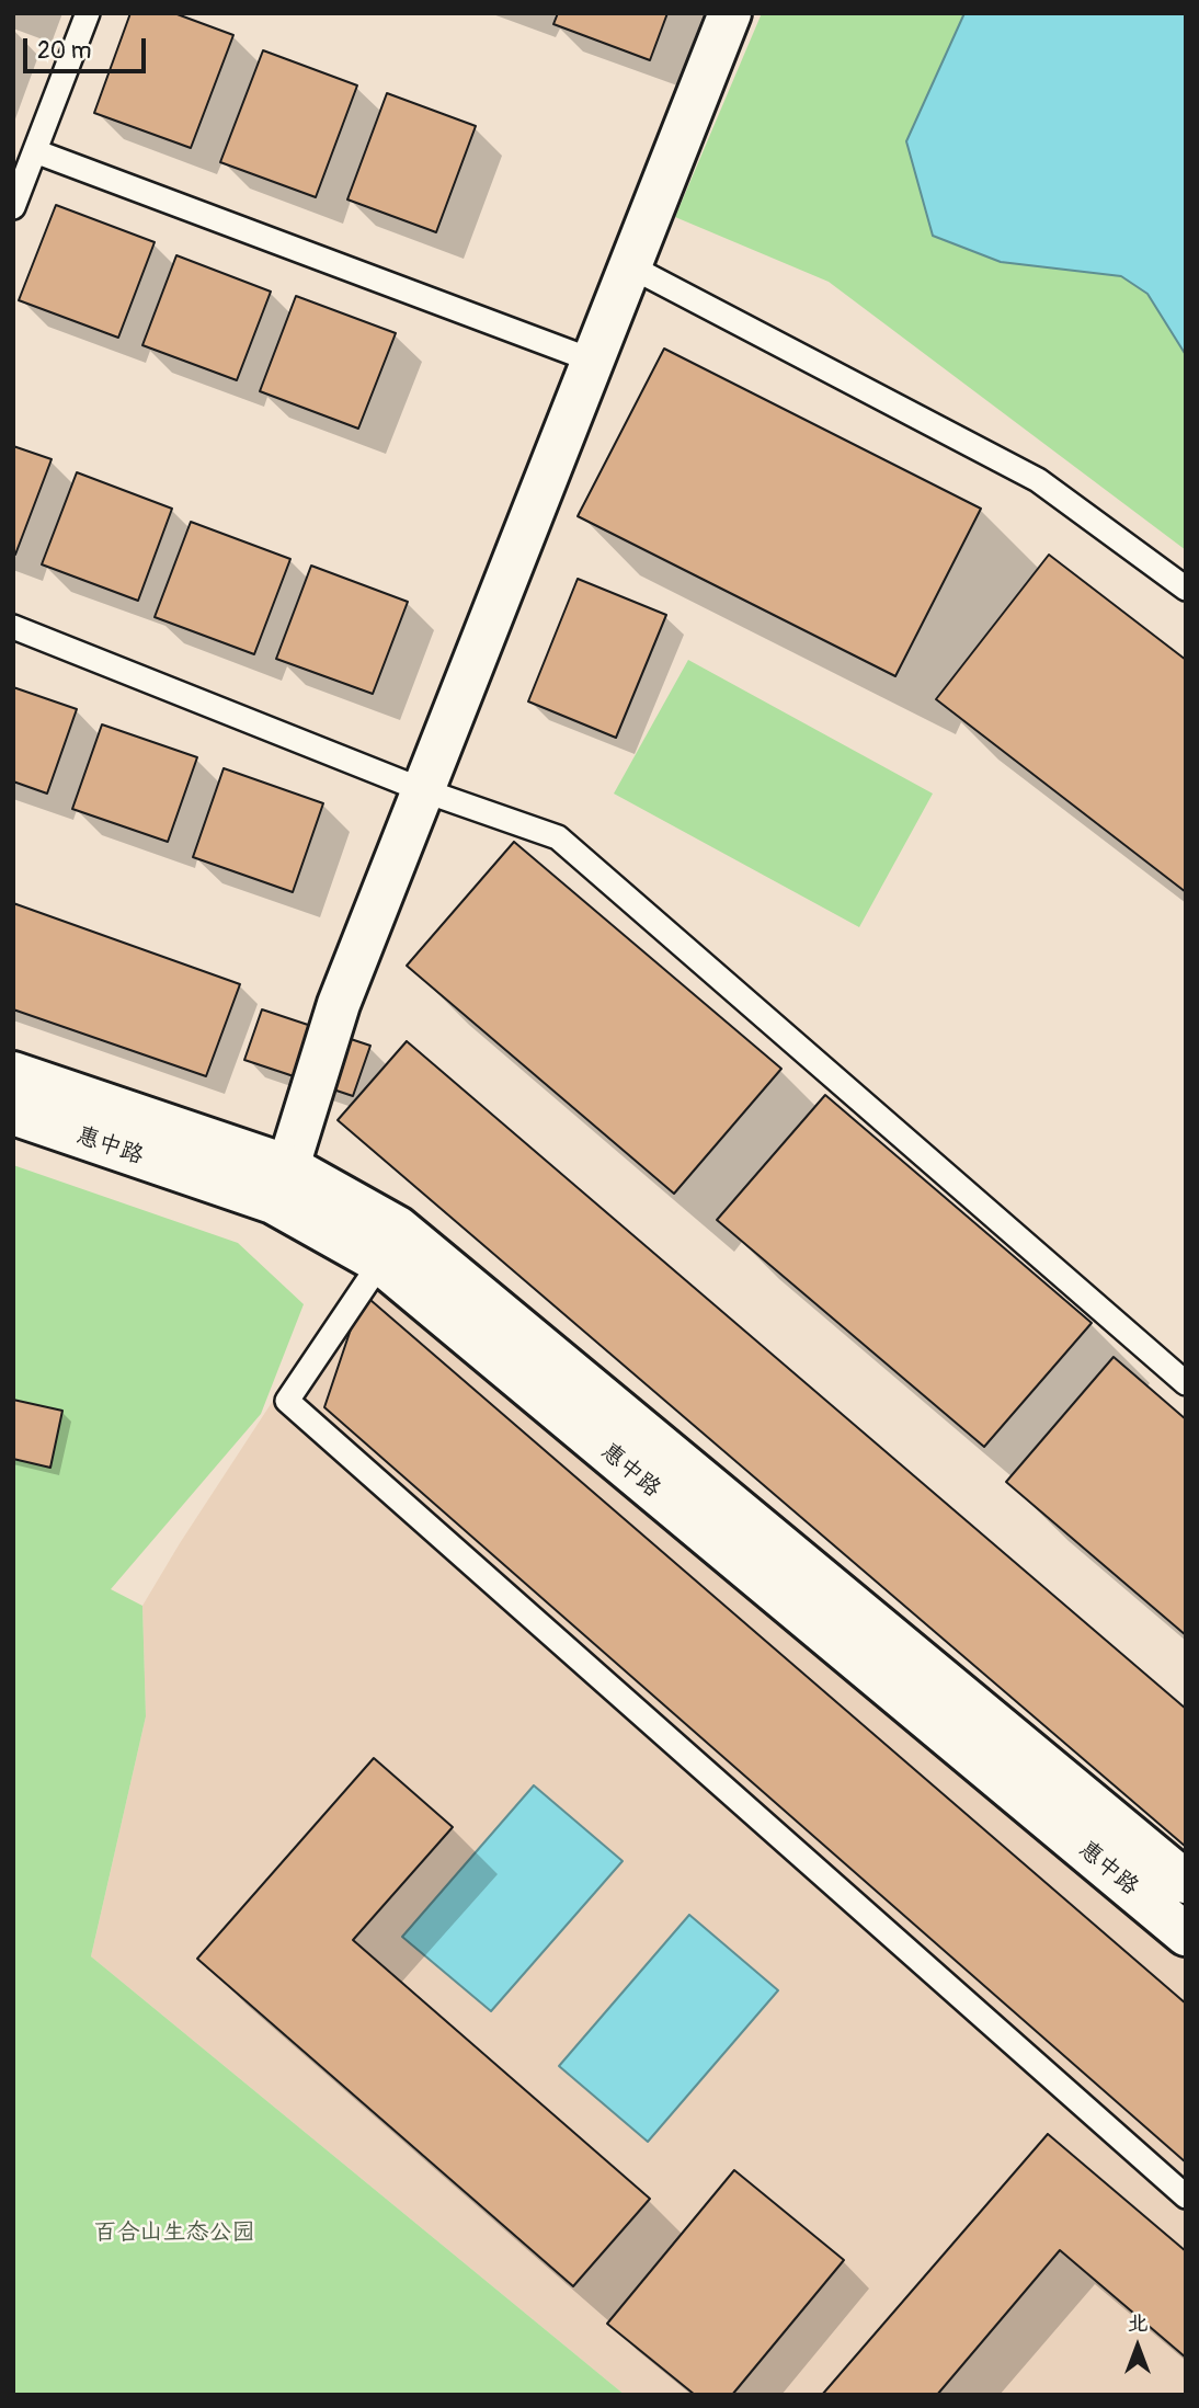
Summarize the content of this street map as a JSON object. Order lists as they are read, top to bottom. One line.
{"streets":{"street":["惠中路"]},"parks":["百合山生态公园"],"scale_bar":"20 m","north":"top"}
